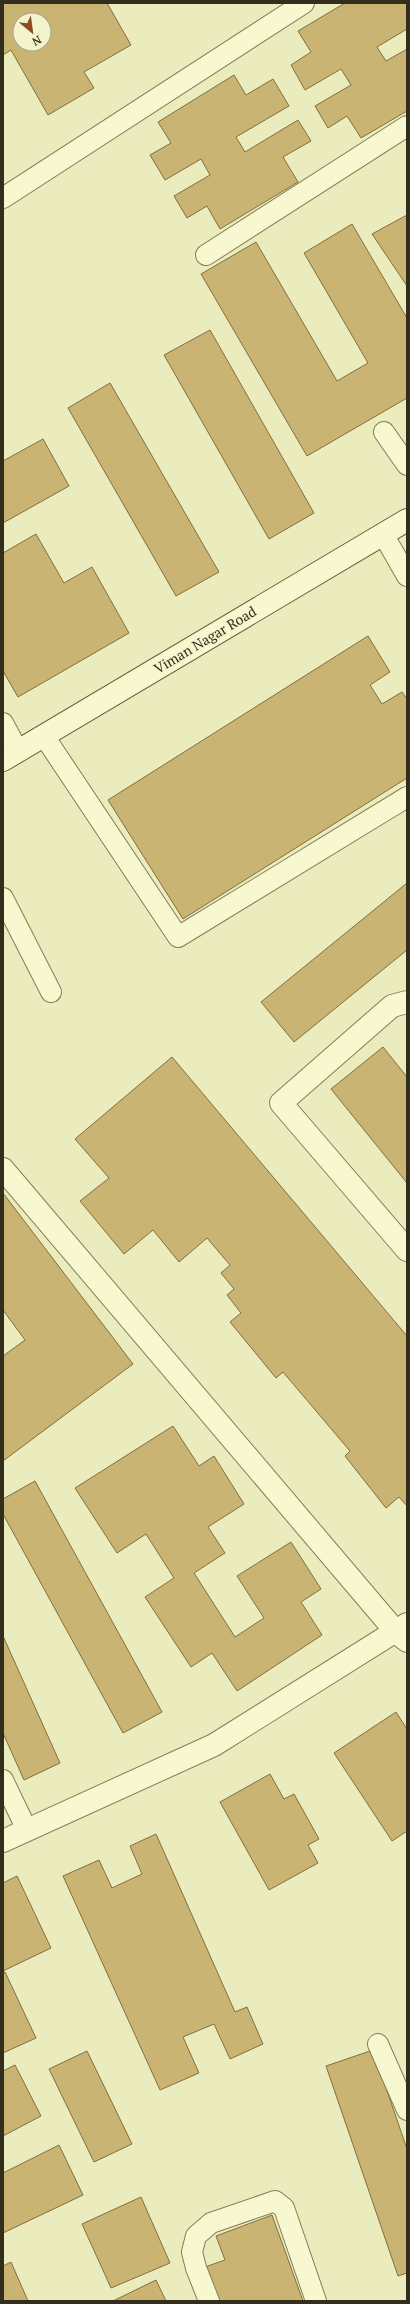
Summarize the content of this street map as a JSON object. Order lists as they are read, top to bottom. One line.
{"streets":{"street":["Viman Nagar Road"]},"north":"bottom right"}
